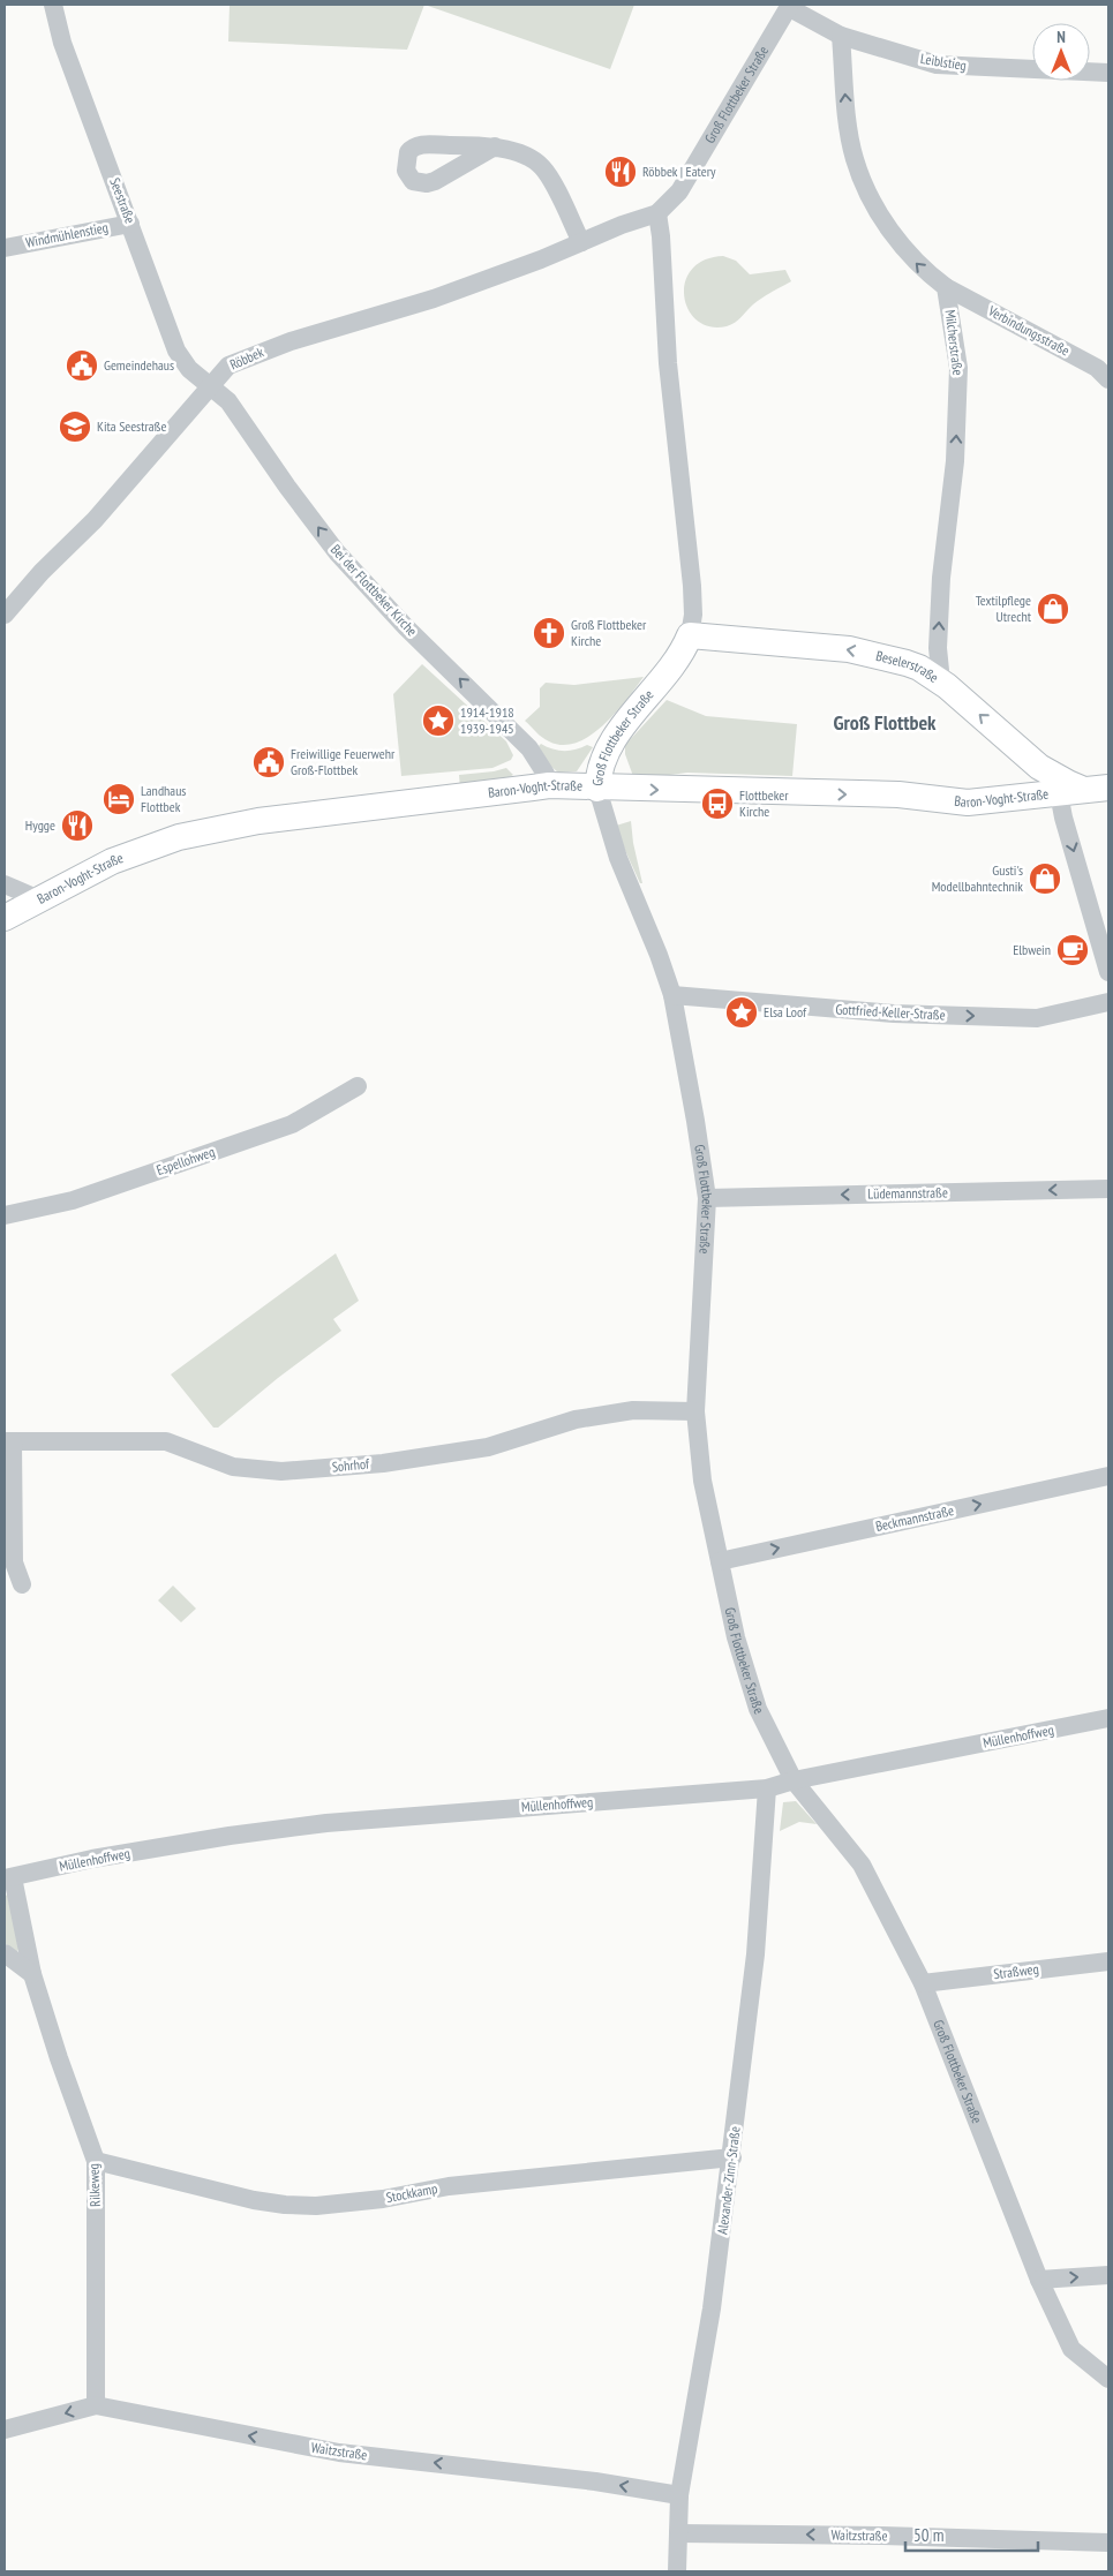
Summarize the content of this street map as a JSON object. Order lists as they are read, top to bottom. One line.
{"streets":{"street":["Leiblstieg","Groß Flottbeker Straße","Seestraße","Windmühlenstieg","Verbindungsstraße","Milcherstraße","Röbbek","Bei der Flottbeker Kirche","Beselerstraße","Baron-Voght-Straße","Gottfried-Keller-Straße","Espellohweg","Lüdemannstraße","Sohrhof","Beckmannstraße","Müllenhoffweg","Straßweg","Alexander-Zinn-Straße","Rilkeweg","Stockkamp","Waitzstraße"]},"crossings":[["Leiblstieg","Groß Flottbeker Straße"],["Groß Flottbeker Straße","Röbbek"],["Groß Flottbeker Straße","Beselerstraße"],["Groß Flottbeker Straße","Baron-Voght-Straße"],["Groß Flottbeker Straße","Gottfried-Keller-Straße"],["Groß Flottbeker Straße","Lüdemannstraße"],["Groß Flottbeker Straße","Sohrhof"],["Groß Flottbeker Straße","Beckmannstraße"],["Groß Flottbeker Straße","Müllenhoffweg"],["Groß Flottbeker Straße","Straßweg"],["Seestraße","Windmühlenstieg"],["Seestraße","Röbbek"],["Seestraße","Bei der Flottbeker Kirche"],["Verbindungsstraße","Milcherstraße"],["Milcherstraße","Beselerstraße"],["Röbbek","Bei der Flottbeker Kirche"],["Bei der Flottbeker Kirche","Baron-Voght-Straße"],["Beselerstraße","Baron-Voght-Straße"],["Müllenhoffweg","Alexander-Zinn-Straße"],["Müllenhoffweg","Rilkeweg"],["Alexander-Zinn-Straße","Stockkamp"],["Alexander-Zinn-Straße","Waitzstraße"],["Rilkeweg","Stockkamp"],["Rilkeweg","Waitzstraße"]],"one_way":["Milcherstraße","Bei der Flottbeker Kirche","Beselerstraße","Baron-Voght-Straße","Gottfried-Keller-Straße","Lüdemannstraße","Beckmannstraße","Waitzstraße"],"districts":["Groß Flottbek"],"places":{"restaurant":["Röbbek | Eatery","Hygge"],"public building":["Gemeindehaus","Freiwillige Feuerwehr Groß-Flottbek"],"school or university":["Kita Seestraße"],"shop":["Textilpflege Utrecht","Gusti's Modellbahntechnik"],"church":["Groß Flottbeker Kirche"],"place":["1914-1918 1939-1945","Elsa Loof"],"hotel":["Landhaus Flottbek"],"bus stop":["Flottbeker Kirche"],"cafe":["Elbwein"]},"scale_bar":"50 m","north":"top"}
